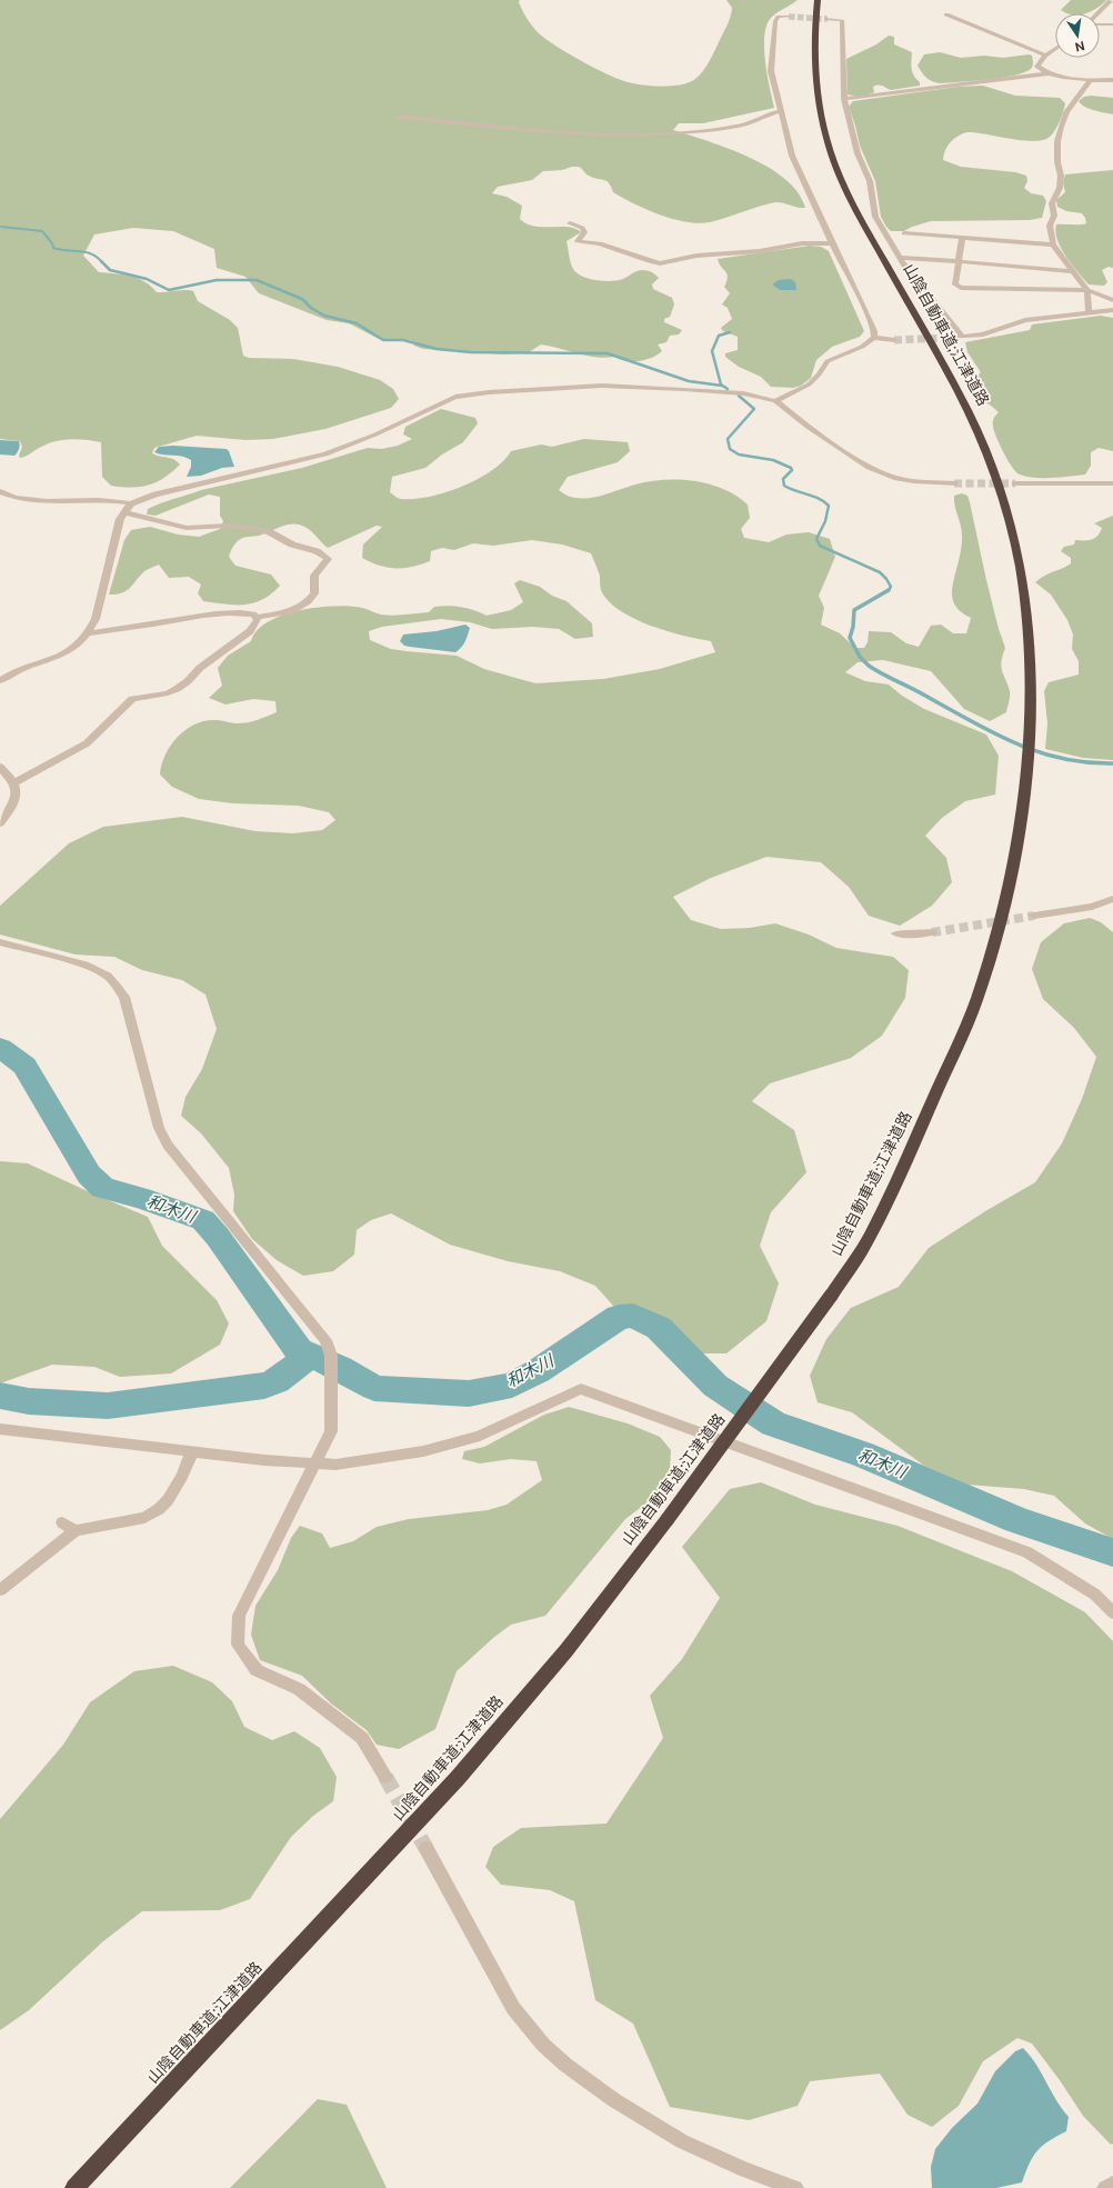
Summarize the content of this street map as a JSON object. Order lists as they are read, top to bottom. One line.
{"streets":{"highway":["山陰自動車道;江津道路"]},"water":["和木川"],"north":"bottom"}
